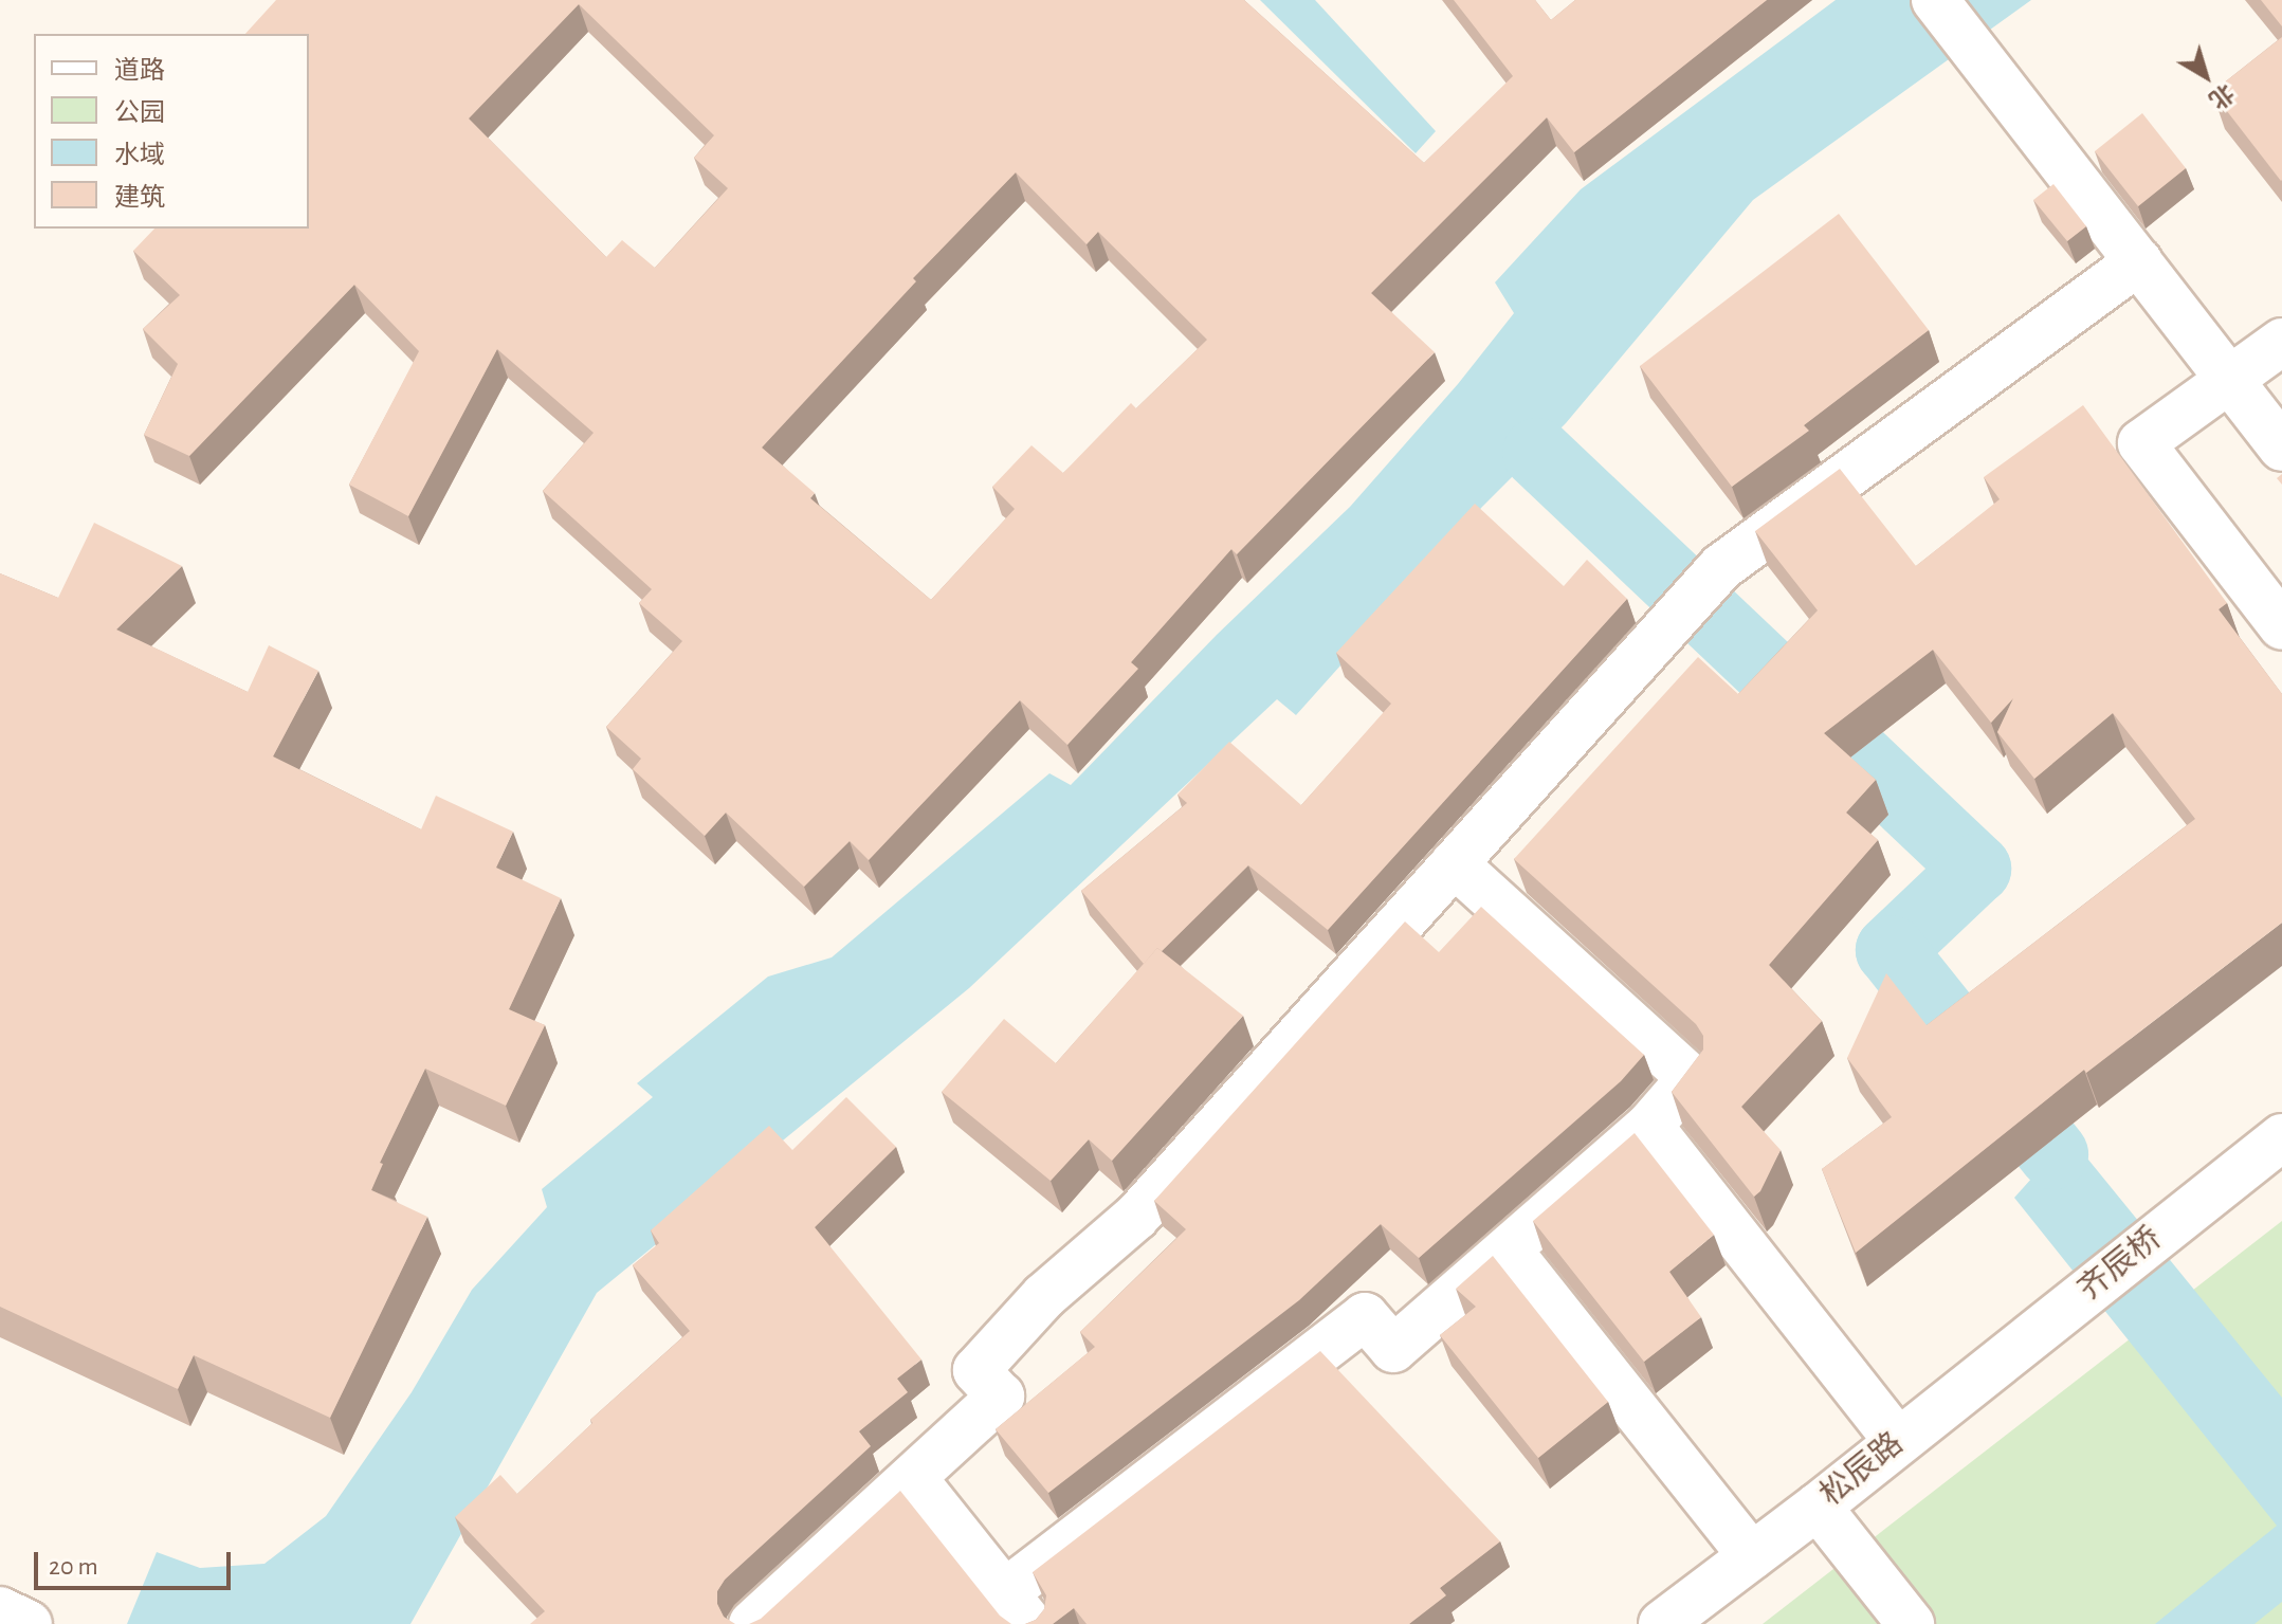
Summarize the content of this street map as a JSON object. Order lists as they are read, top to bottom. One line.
{"streets":{"street":["齐辰桥","松辰路"]},"crossings":[["齐辰桥","松辰路"]],"legend":["道路","公园","水域","建筑"],"scale_bar":"20 m","north":"bottom right"}
